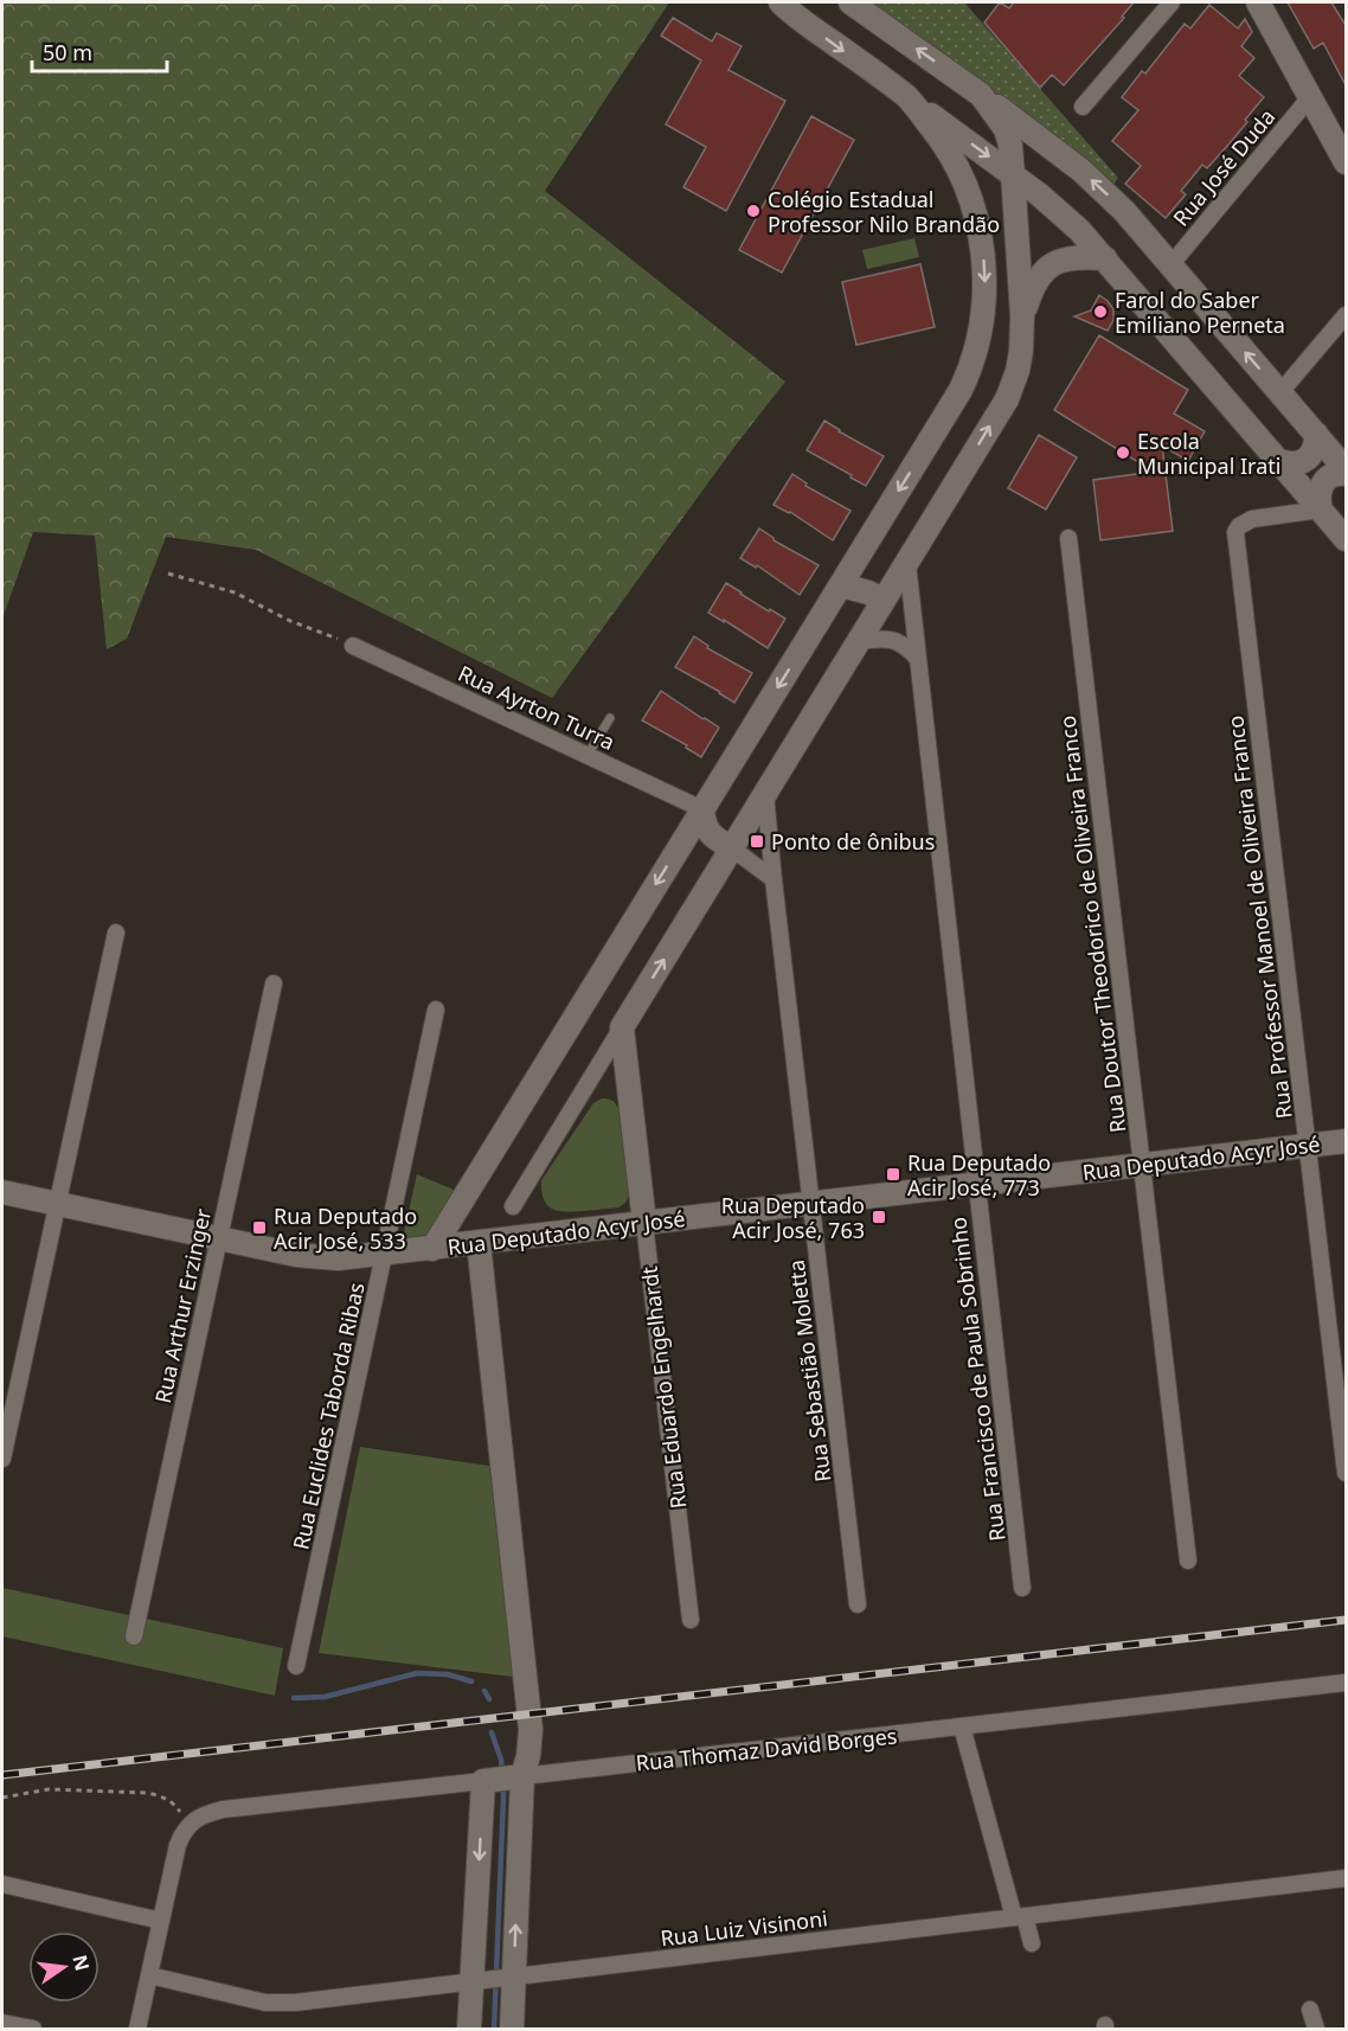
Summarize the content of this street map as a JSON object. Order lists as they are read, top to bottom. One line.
{"streets":{"street":["Rua José Duda","Rua Ayrton Turra","Rua Professor Manoel de Oliveira Franco","Rua Doutor Theodorico de Oliveira Franco","Rua Deputado Acyr José","Rua Arthur Erzinger","Rua Sebastião Moletta","Rua Francisco de Paula Sobrinho","Rua Eduardo Engelhardt","Rua Euclides Taborda Ribas","Rua Thomaz David Borges","Rua Luiz Visinoni"]},"crossings":[["Rua Professor Manoel de Oliveira Franco","Rua Deputado Acyr José"],["Rua Doutor Theodorico de Oliveira Franco","Rua Deputado Acyr José"],["Rua Deputado Acyr José","Rua Arthur Erzinger"],["Rua Deputado Acyr José","Rua Sebastião Moletta"],["Rua Deputado Acyr José","Rua Francisco de Paula Sobrinho"],["Rua Deputado Acyr José","Rua Eduardo Engelhardt"],["Rua Deputado Acyr José","Rua Euclides Taborda Ribas"]],"places":{"other":["Colégio Estadual Professor Nilo Brandão","Farol do Saber Emiliano Perneta","Escola Municipal Irati"],"transit":["Ponto de ônibus","Rua Deputado Acir José, 773","Rua Deputado Acir José, 763","Rua Deputado Acir José, 533"]},"scale_bar":"50 m","north":"right"}
